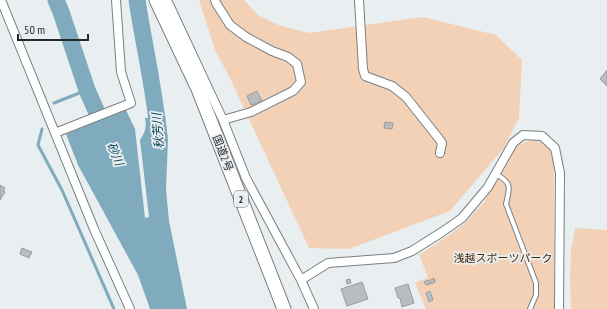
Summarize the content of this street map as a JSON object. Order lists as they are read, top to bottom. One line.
{"streets":{"highway":["国道2号","2"]},"water":["秋芳川","砂川"],"parks":["浅越スポーツパーク"],"scale_bar":"50 m"}
